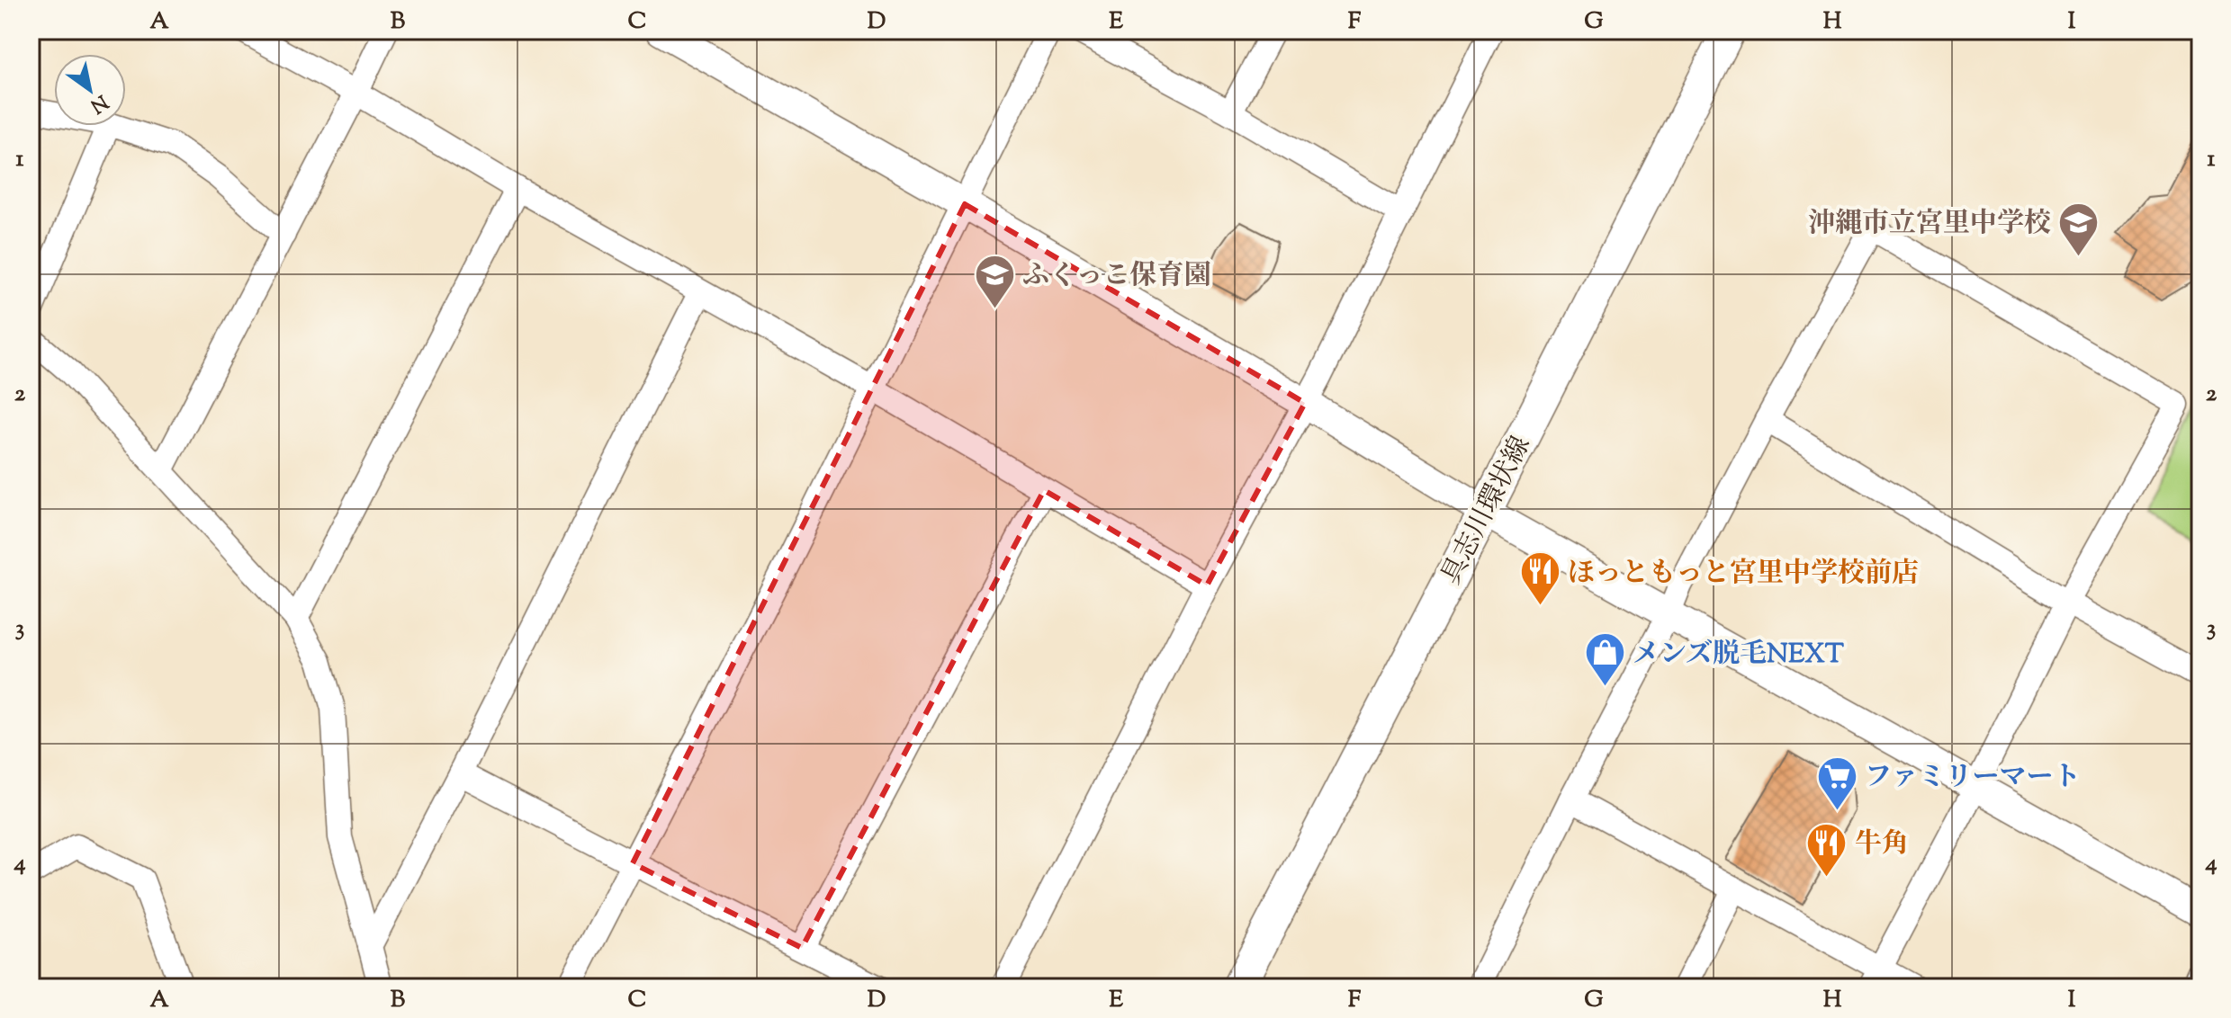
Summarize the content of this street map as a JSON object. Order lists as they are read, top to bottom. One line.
{"streets":{"main road":["具志川環状線"]},"places":{"school or university":["沖縄市立宮里中学校","ふくっこ保育園"],"restaurant":["ほっともっと宮里中学校前店","牛角"],"shop":["メンズ脱毛NEXT"],"supermarket":["ファミリーマート"]},"north":"bottom right","grid":{"columns":["A","B","C","D","E","F","G","H","I"],"rows":["1","2","3","4"]}}
